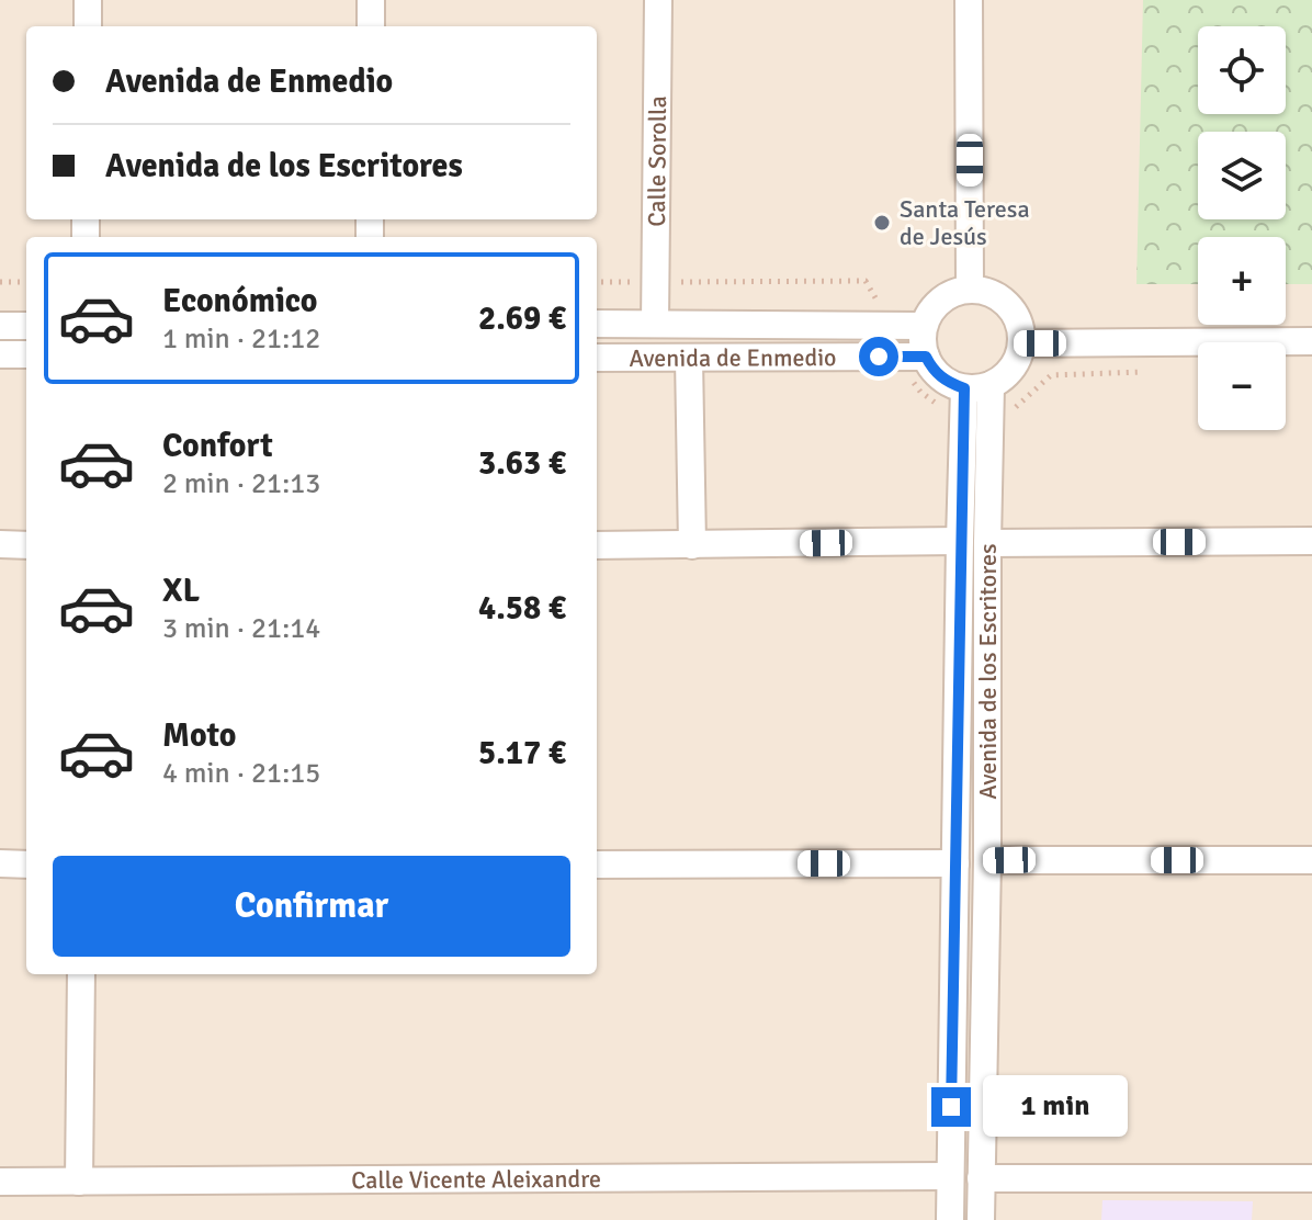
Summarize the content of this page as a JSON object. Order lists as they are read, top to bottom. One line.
{"streets":{"street":["Calle Sorolla","Avenida de Enmedio","Avenida de los Escritores","Calle Vicente Aleixandre"]},"crossings":[["Calle Sorolla","Avenida de Enmedio"],["Avenida de Enmedio","Avenida de los Escritores"],["Avenida de los Escritores","Calle Vicente Aleixandre"]],"places":["Santa Teresa de Jesús"],"page":{"map_buttons":["+","−"],"banner":["Avenida de Enmedio","Avenida de los Escritores"],"list":[{"name":"Económico","note":"1 min · 21:12","value":"2.69 €"},{"name":"Confort","note":"2 min · 21:13","value":"3.63 €"},{"name":"XL","note":"3 min · 21:14","value":"4.58 €"},{"name":"Moto","note":"4 min · 21:15","value":"5.17 €"}],"buttons":"Confirmar","bubble":"1 min"}}
